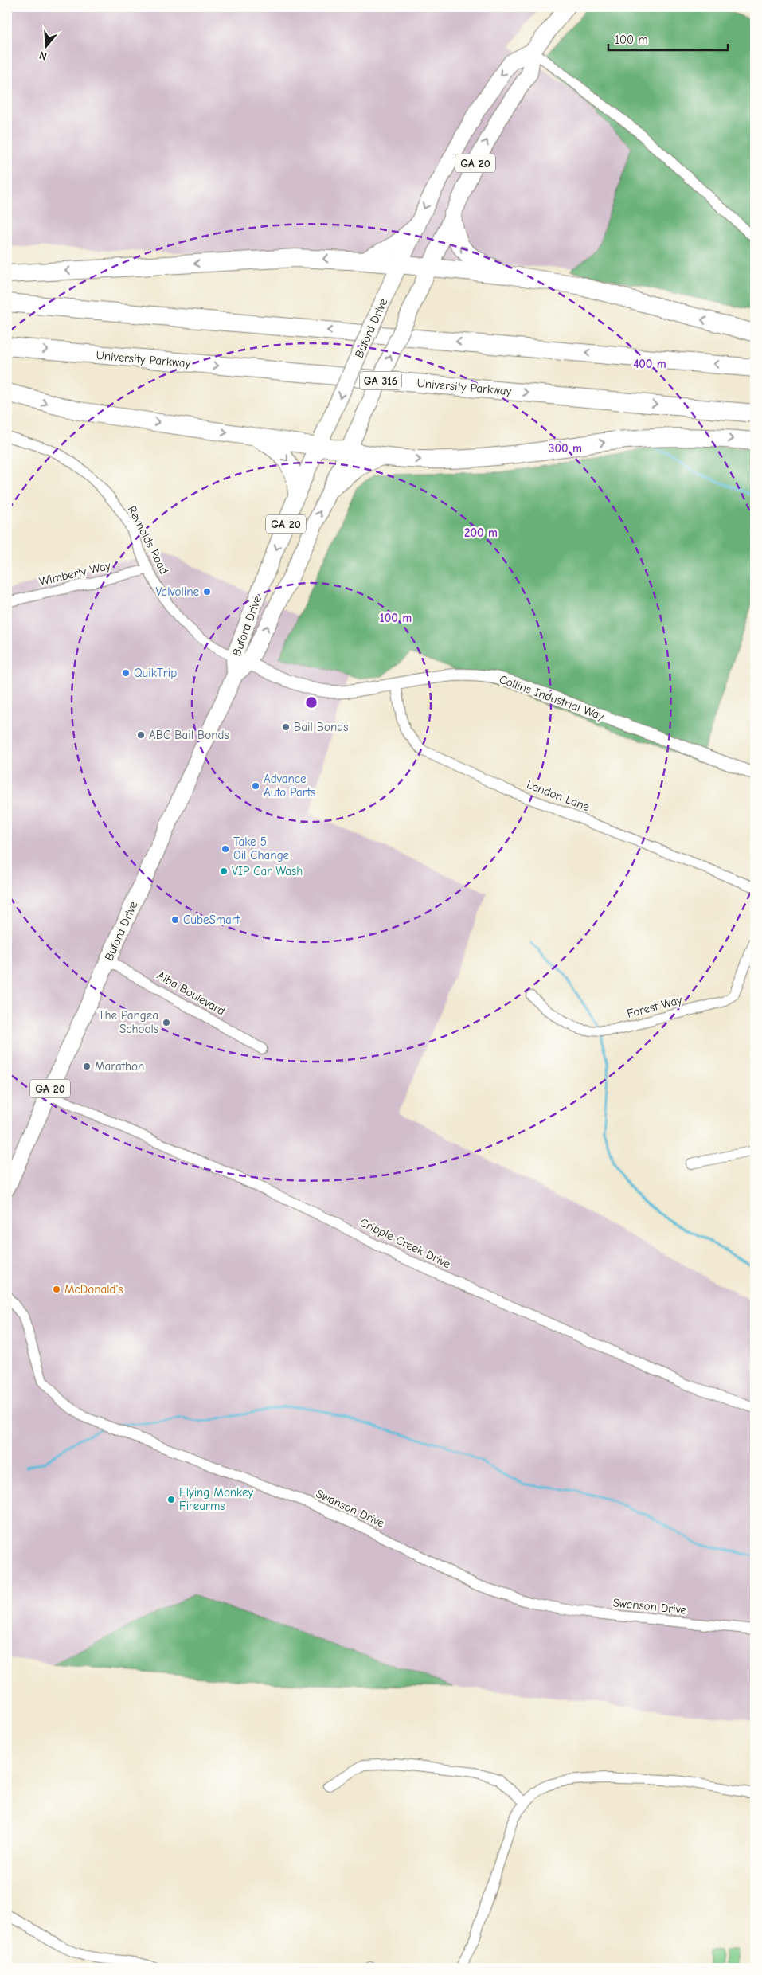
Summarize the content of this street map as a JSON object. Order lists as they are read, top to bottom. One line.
{"streets":{"highway":["GA 20","Buford Drive","University Parkway","GA 316"],"street":["Reynolds Road","Wimberly Way","Collins Industrial Way","Lendon Lane","Alba Boulevard","Forest Way","Cripple Creek Drive","Swanson Drive"]},"crossings":[["Buford Drive","Reynolds Road"],["Buford Drive","Collins Industrial Way"],["Buford Drive","Alba Boulevard"],["Buford Drive","Cripple Creek Drive"],["Reynolds Road","Wimberly Way"],["Reynolds Road","Collins Industrial Way"],["Collins Industrial Way","Lendon Lane"]],"places":["Valvoline","QuikTrip","Bail Bonds","ABC Bail Bonds","Advance Auto Parts","Take 5 Oil Change","VIP Car Wash","CubeSmart","The Pangea Schools","Marathon","McDonald's","Flying Monkey Firearms"],"scale_bar":"100 m","north":"bottom","rings":["400 m","300 m","200 m","100 m"]}
